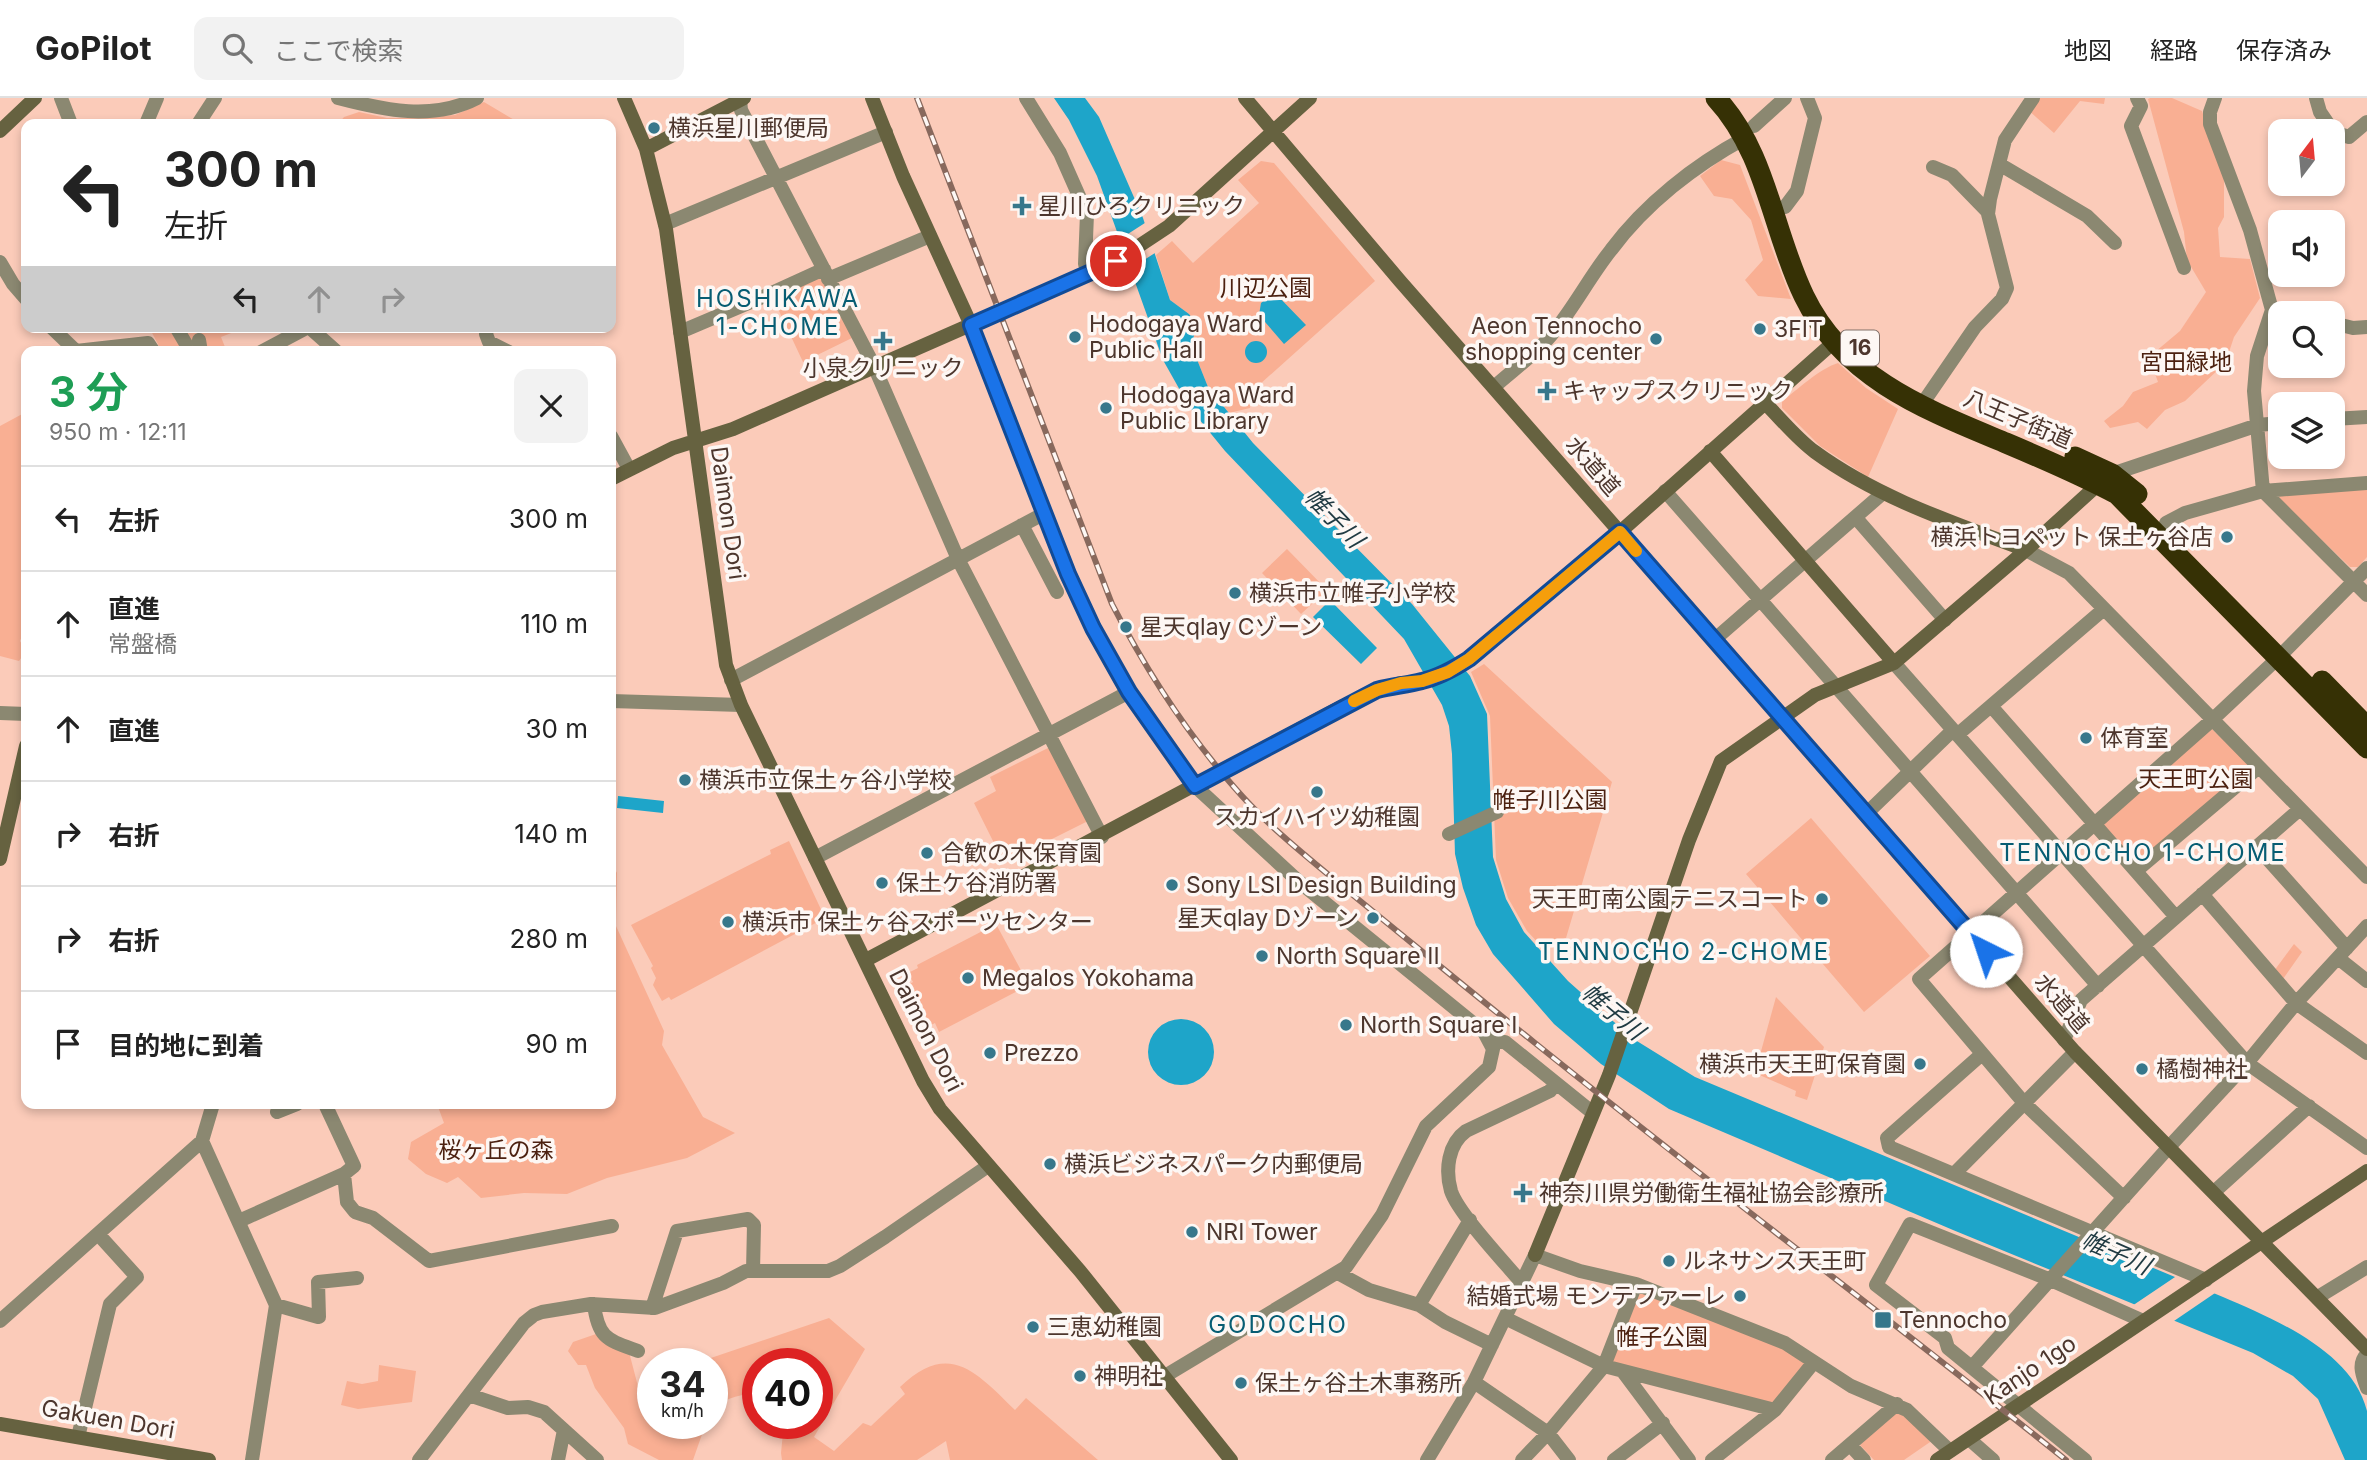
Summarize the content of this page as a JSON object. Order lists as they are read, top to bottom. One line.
{"streets":{"highway":["16","八王子街道"],"street":["水道道","Daimon Dori","Kanjo 1go","Gakuen Dori"]},"districts":["HOSHIKAWA 1-CHOME","TENNOCHO 1-CHOME","TENNOCHO 2-CHOME","GODOCHO"],"water":["帷子川"],"parks":["川辺公園","宮田緑地","天王町公園","帷子川公園","桜ヶ丘の森","帷子公園"],"places":{"other":["横浜星川郵便局","3FIT","Hodogaya Ward Public Hall","Aeon Tennocho shopping center","Hodogaya Ward Public Library","横浜トヨペット 保土ヶ谷店","横浜市立帷子小学校","星天qlay Cゾーン","体育室","横浜市立保土ヶ谷小学校","スカイハイツ幼稚園","合歓の木保育園","保土ケ谷消防署","Sony LSI Design Building","天王町南公園テニスコート","星天qlay Dゾーン","横浜市 保土ヶ谷スポーツセンター","North Square II","Megalos Yokohama","North Square I","Prezzo","横浜市天王町保育園","橘樹神社","横浜ビジネスパーク内郵便局","NRI Tower","ルネサンス天王町","結婚式場 モンテファーレ","三恵幼稚園","神明社","保土ヶ谷土木事務所"],"health":["星川ひろクリニック","小泉クリニック","キャップスクリニック","神奈川県労働衛生福祉協会診療所"],"transit":["Tennocho"]},"north":"top","page":{"header":"GoPilot","search":"ここで検索","nav":["地図","経路","保存済み"],"turn":["300 m","左折"],"heading":["3 分","950 m · 12:11"],"list":[{"name":"左折","value":"300 m"},{"name":"直進","note":"常盤橋","value":"110 m"},{"name":"直進","value":"30 m"},{"name":"右折","value":"140 m"},{"name":"右折","value":"280 m"},{"name":"目的地に到着","value":"90 m"}],"speed":"34 km/h","limit":"40"}}
